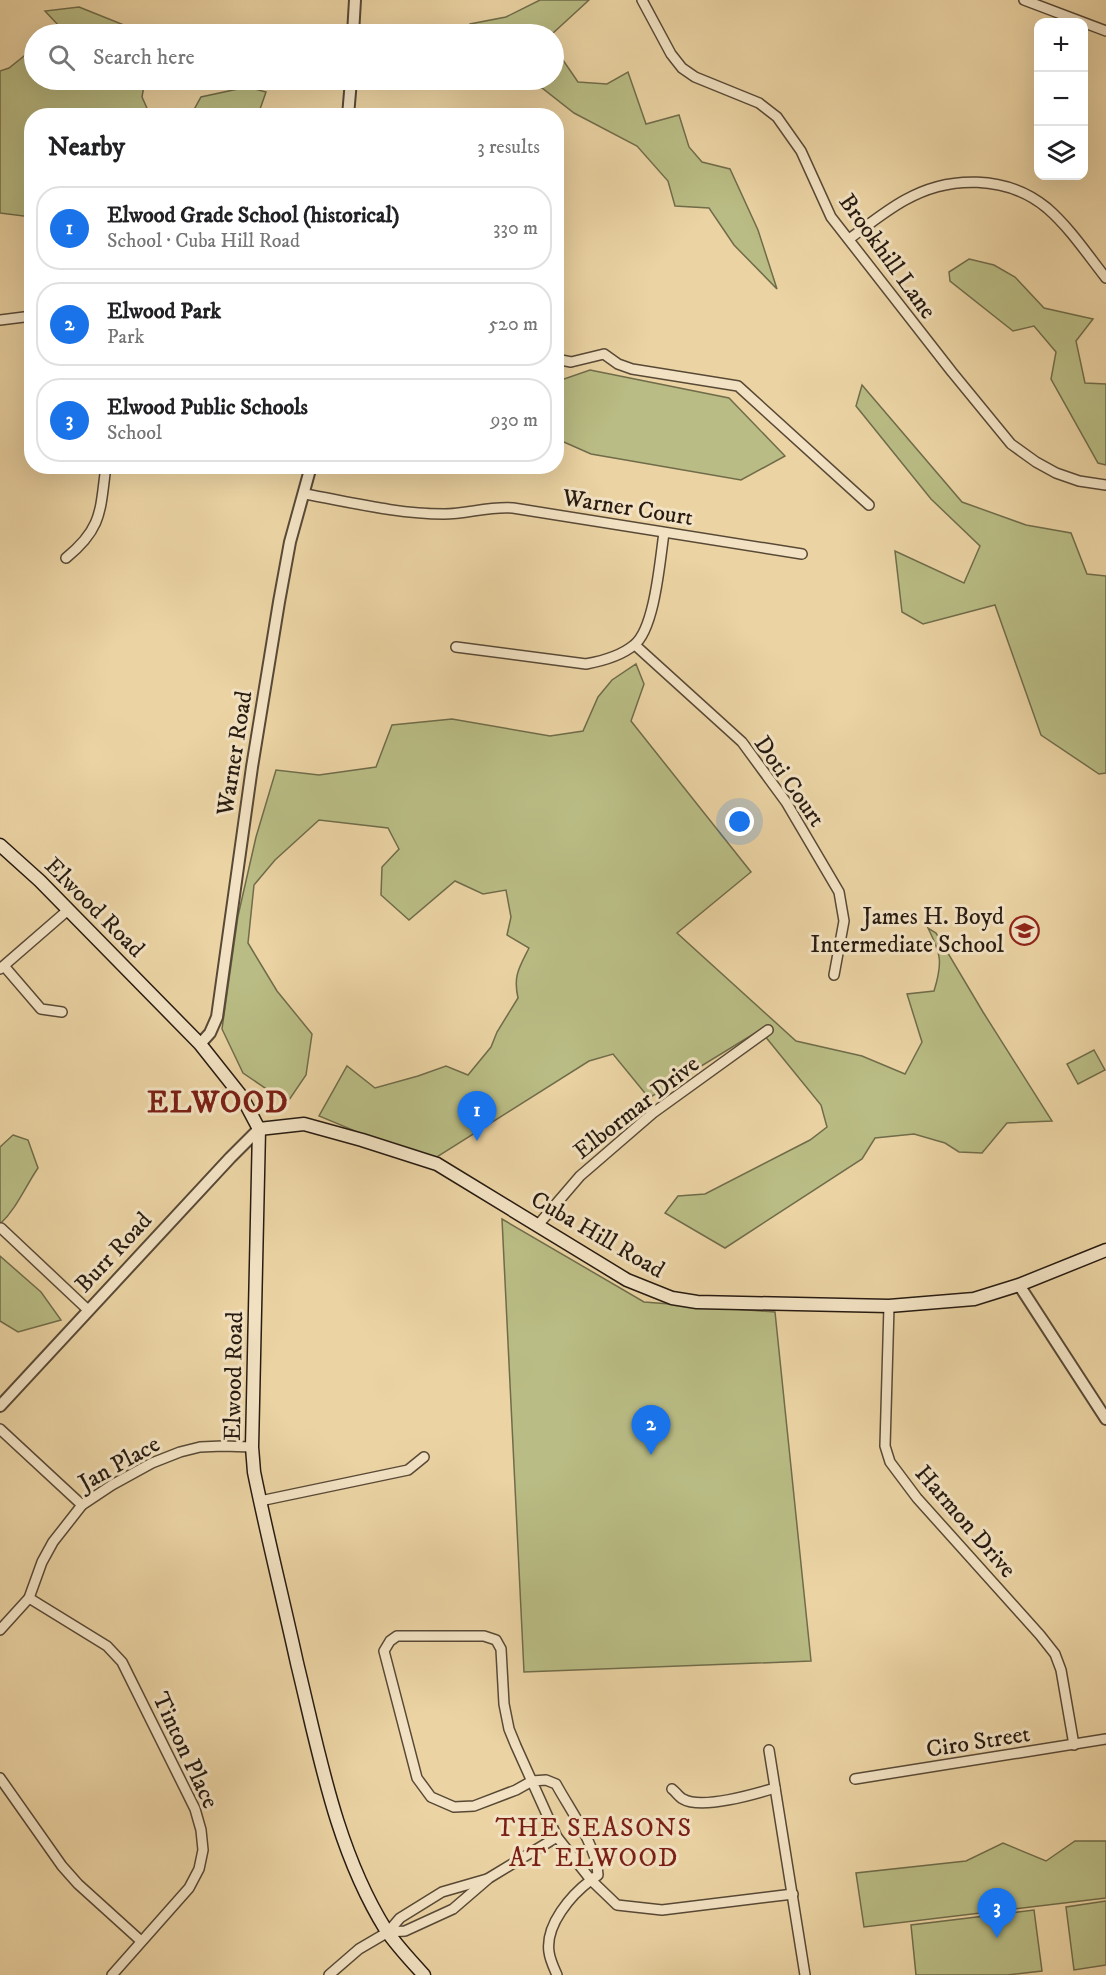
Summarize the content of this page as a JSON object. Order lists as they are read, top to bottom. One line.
{"streets":{"main road":["Elwood Road","Cuba Hill Road"],"street":["Brookhill Lane","Warner Court","Warner Road","Doti Court","Elbormar Drive","Burr Road","Jan Place","Harmon Drive","Ciro Street","Tinton Place"]},"crossings":[["Warner Court","Warner Road"],["Warner Road","Elwood Road"],["Elwood Road","Cuba Hill Road"],["Elwood Road","Burr Road"],["Elwood Road","Jan Place"],["Elbormar Drive","Cuba Hill Road"],["Cuba Hill Road","Burr Road"],["Cuba Hill Road","Harmon Drive"],["Jan Place","Tinton Place"],["Harmon Drive","Ciro Street"]],"districts":["ELWOOD","THE SEASONS AT ELWOOD"],"places":{"school or university":["James H. Boyd Intermediate School"]},"page":{"map_buttons":["+","−"],"search":"Search here","heading":["Nearby","3 results"],"list":[{"mark":"1","name":"Elwood Grade School (historical)","note":"School · Cuba Hill Road","value":"330 m"},{"mark":"2","name":"Elwood Park","note":"Park","value":"520 m"},{"mark":"3","name":"Elwood Public Schools","note":"School","value":"930 m"}],"pins":["1","2","3"]}}
